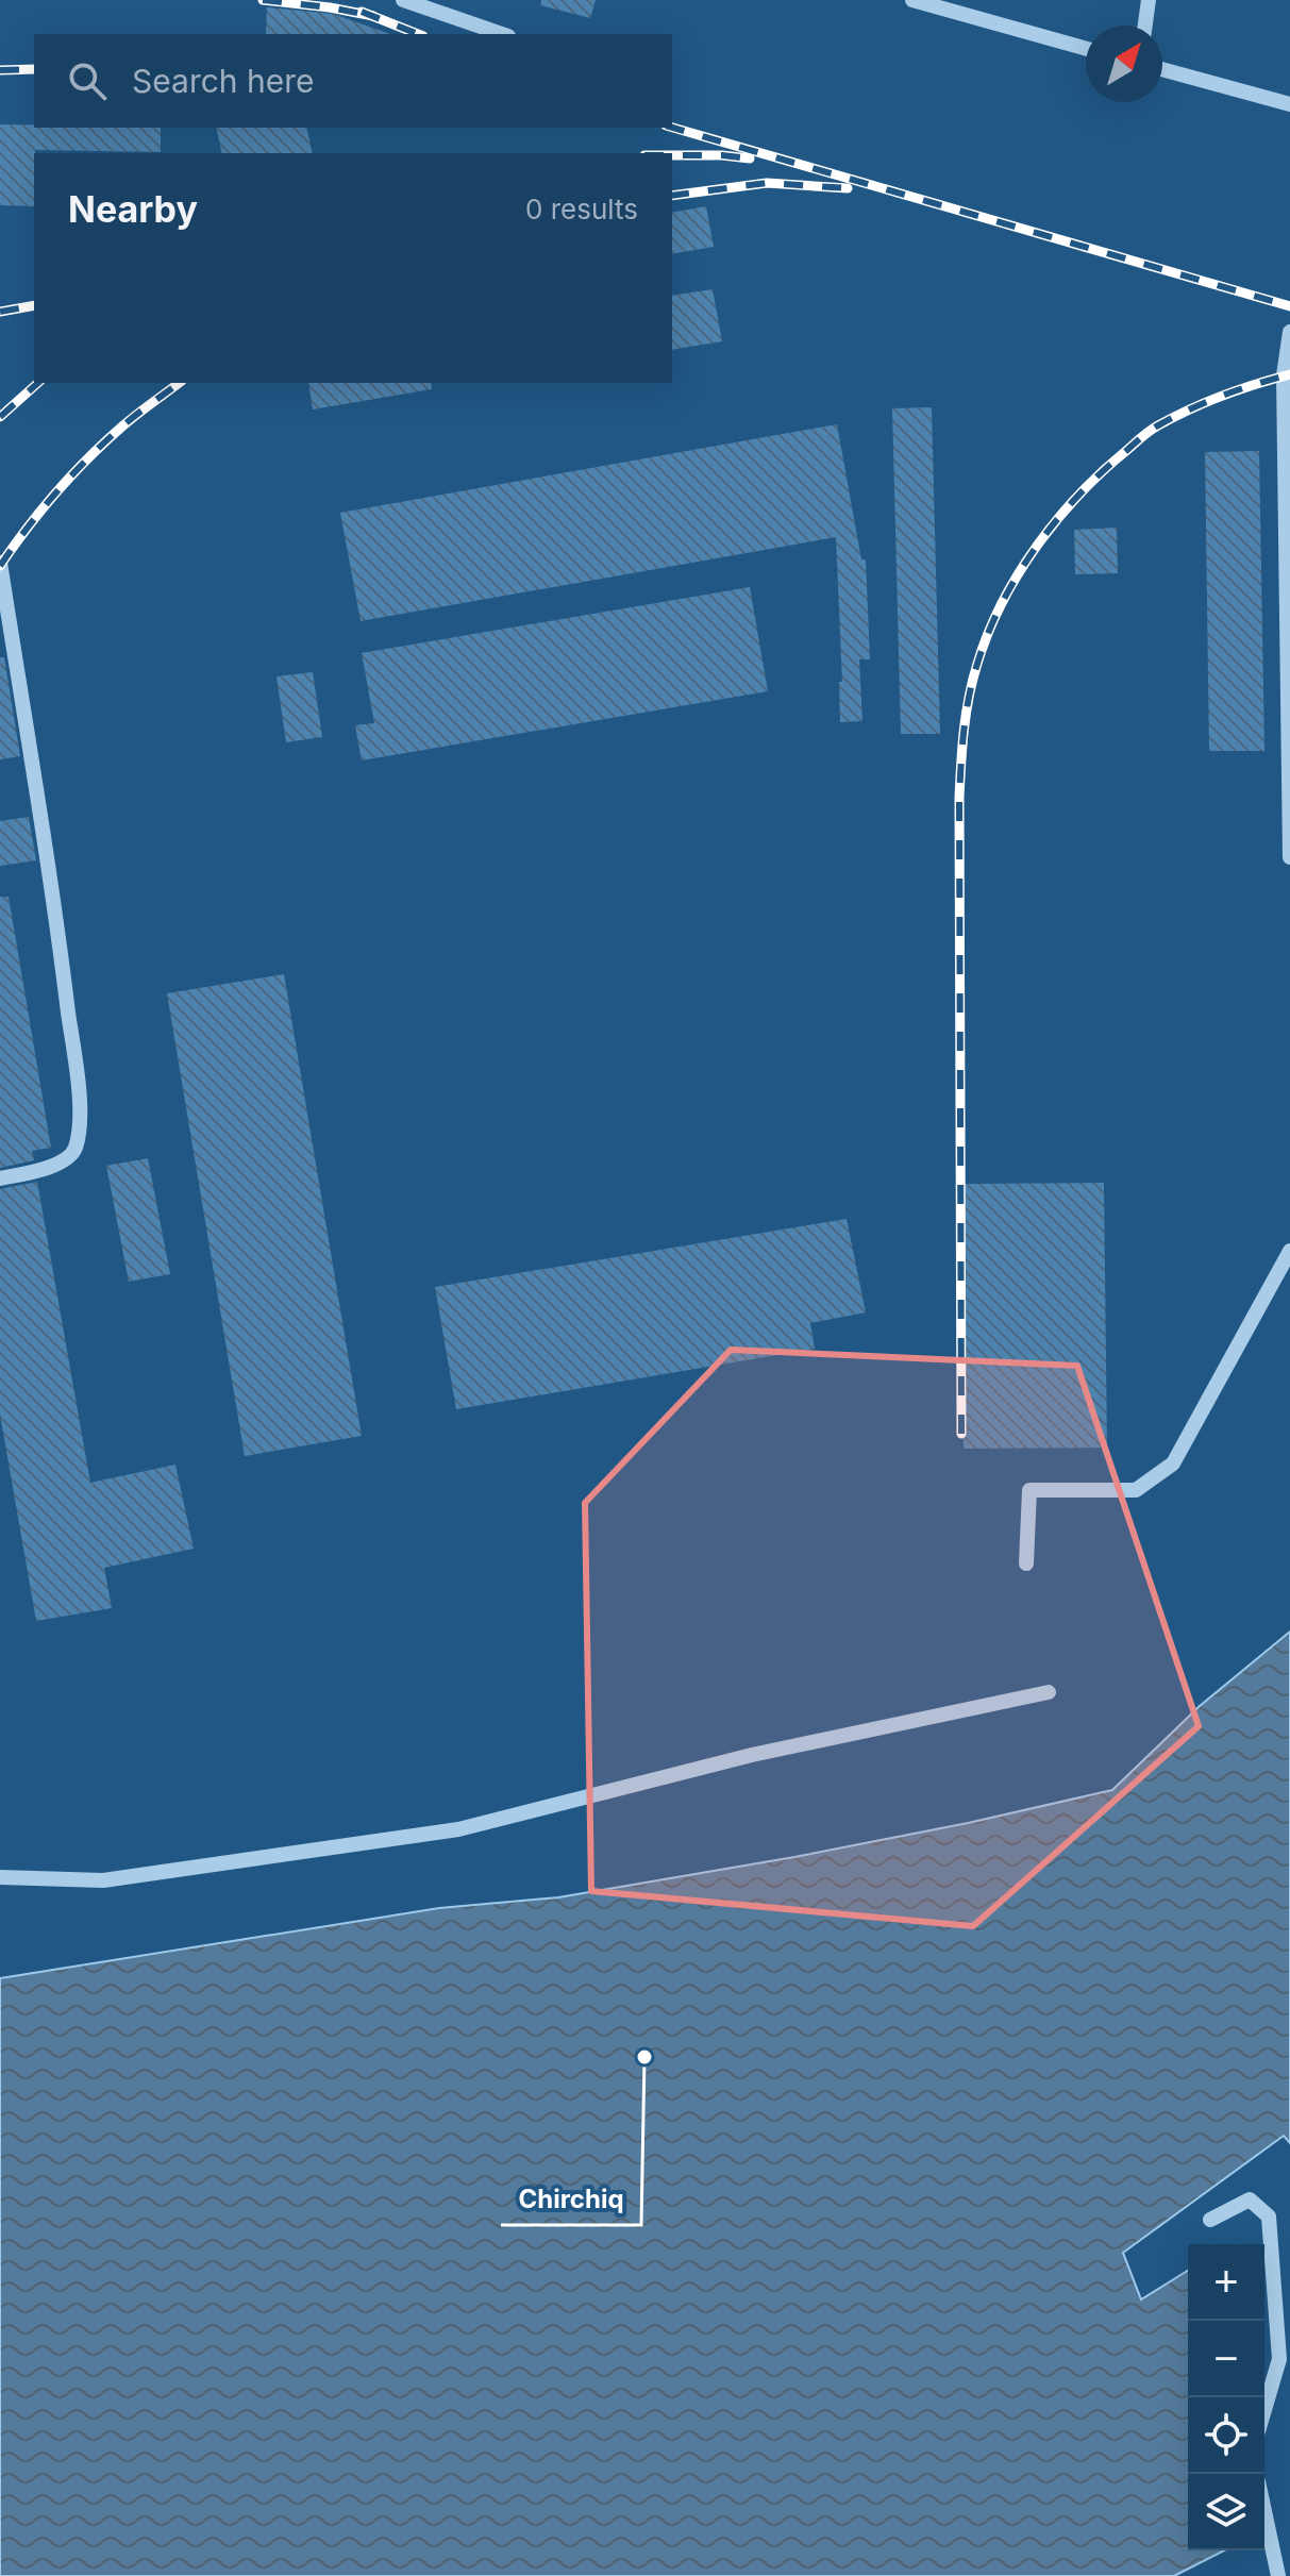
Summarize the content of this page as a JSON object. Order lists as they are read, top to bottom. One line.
{"places":["Chirchiq"],"north":"top right","page":{"search":"Search here","heading":["Nearby","0 results"],"map_buttons":["+","−"]}}
